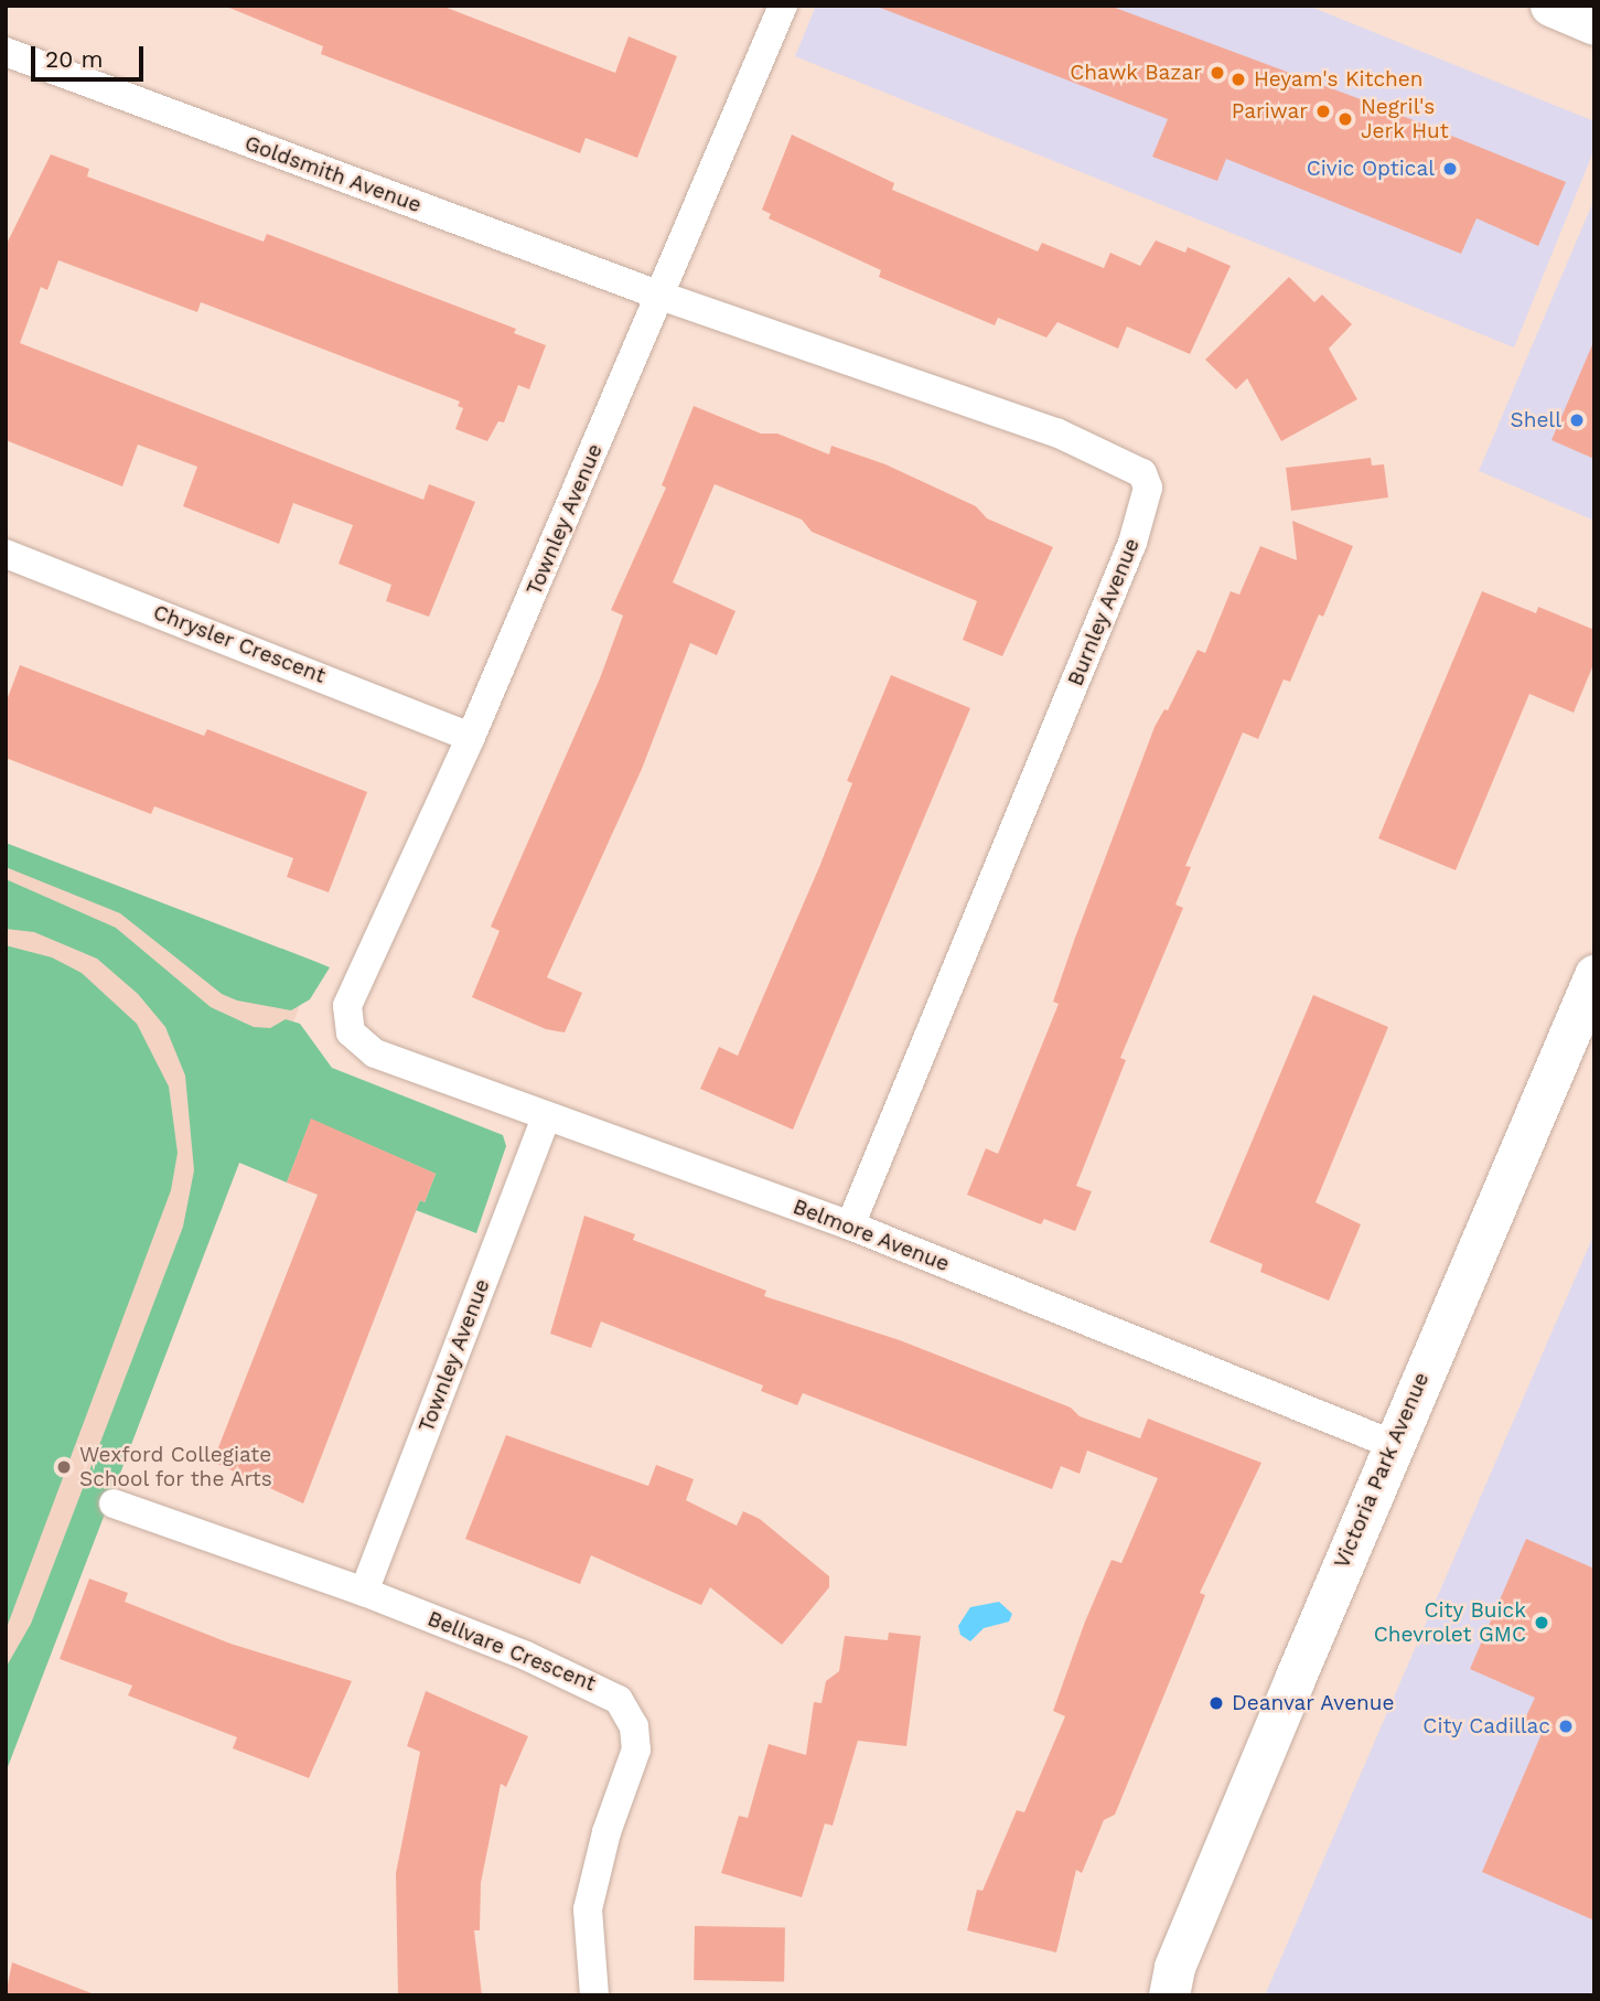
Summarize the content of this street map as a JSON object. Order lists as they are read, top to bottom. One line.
{"streets":{"main road":["Victoria Park Avenue"],"street":["Goldsmith Avenue","Townley Avenue","Burnley Avenue","Chrysler Crescent","Belmore Avenue","Bellvare Crescent"]},"crossings":[["Goldsmith Avenue","Townley Avenue"],["Goldsmith Avenue","Burnley Avenue"],["Townley Avenue","Burnley Avenue"],["Townley Avenue","Chrysler Crescent"],["Townley Avenue","Belmore Avenue"],["Townley Avenue","Bellvare Crescent"],["Burnley Avenue","Belmore Avenue"],["Belmore Avenue","Victoria Park Avenue"]],"places":["Chawk Bazar","Heyam's Kitchen","Pariwar","Negril's Jerk Hut","Civic Optical","Shell","Wexford Collegiate School for the Arts","City Buick Chevrolet GMC","Deanvar Avenue","City Cadillac"],"scale_bar":"20 m"}
